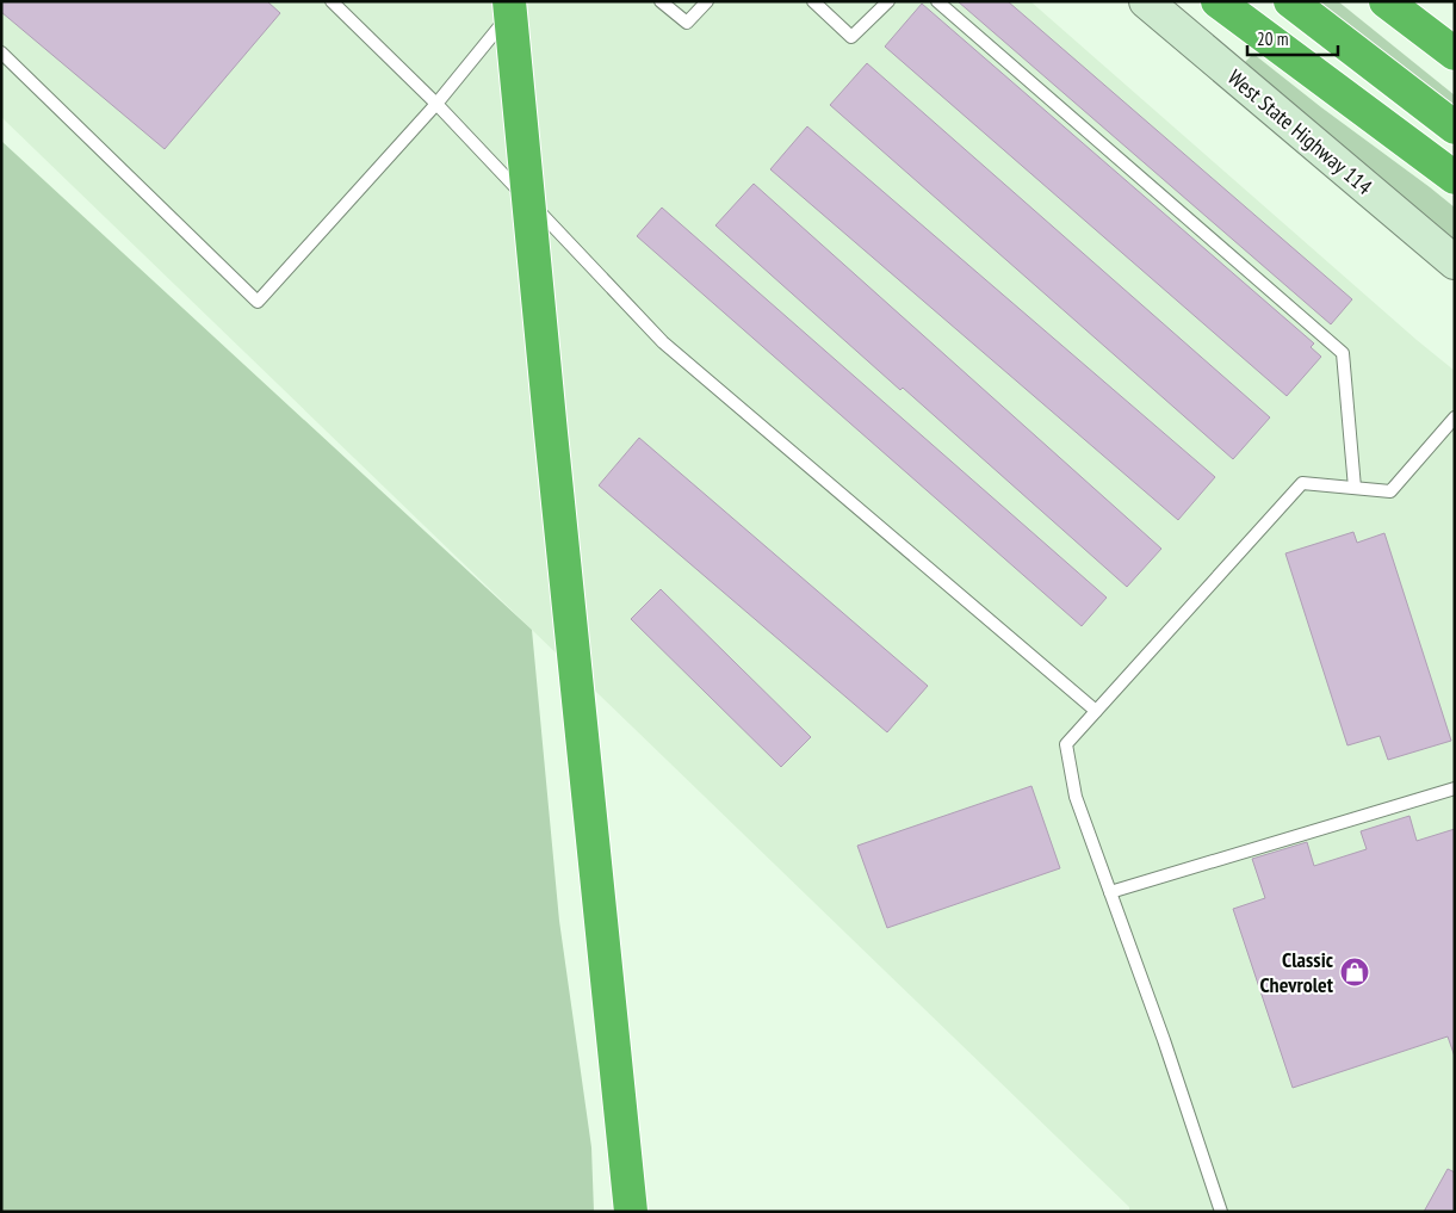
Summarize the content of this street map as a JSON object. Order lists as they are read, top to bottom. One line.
{"streets":{"main road":["West State Highway 114"]},"places":{"shop":["Classic Chevrolet"]},"scale_bar":"20 m"}
